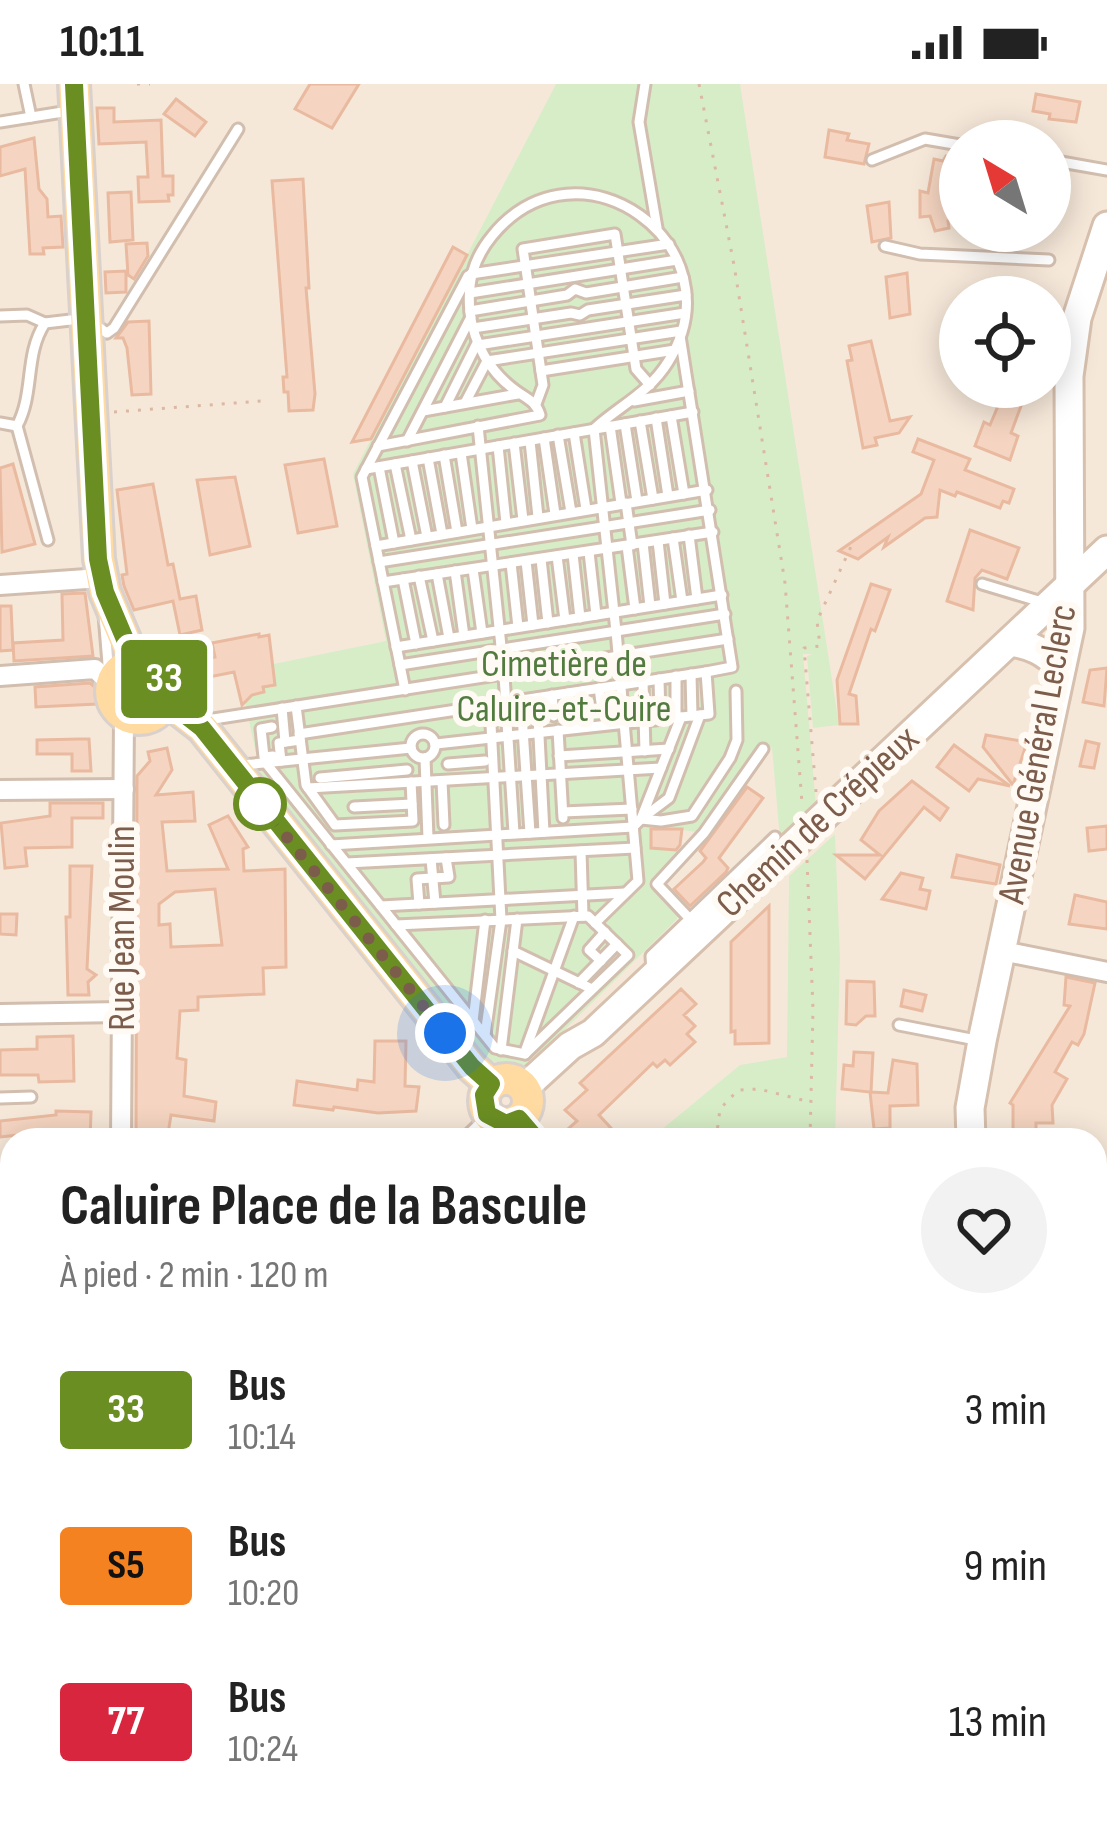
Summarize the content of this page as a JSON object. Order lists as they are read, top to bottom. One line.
{"streets":{"main road":["Avenue Général Leclerc","Chemin de Crépieux"],"street":["Rue Jean Moulin"]},"crossings":[["Avenue Général Leclerc","Chemin de Crépieux"]],"parks":["Cimetière de Caluire-et-Cuire"],"lines":["bus line 33"],"north":"top left","page":{"status":"10:11","on_map":"33","heading":["Caluire Place de la Bascule","À pied · 2 min · 120 m"],"list":[{"mark":"33","name":"Bus","note":"10:14","value":"3 min"},{"mark":"S5","name":"Bus","note":"10:20","value":"9 min"},{"mark":"77","name":"Bus","note":"10:24","value":"13 min"}]}}
